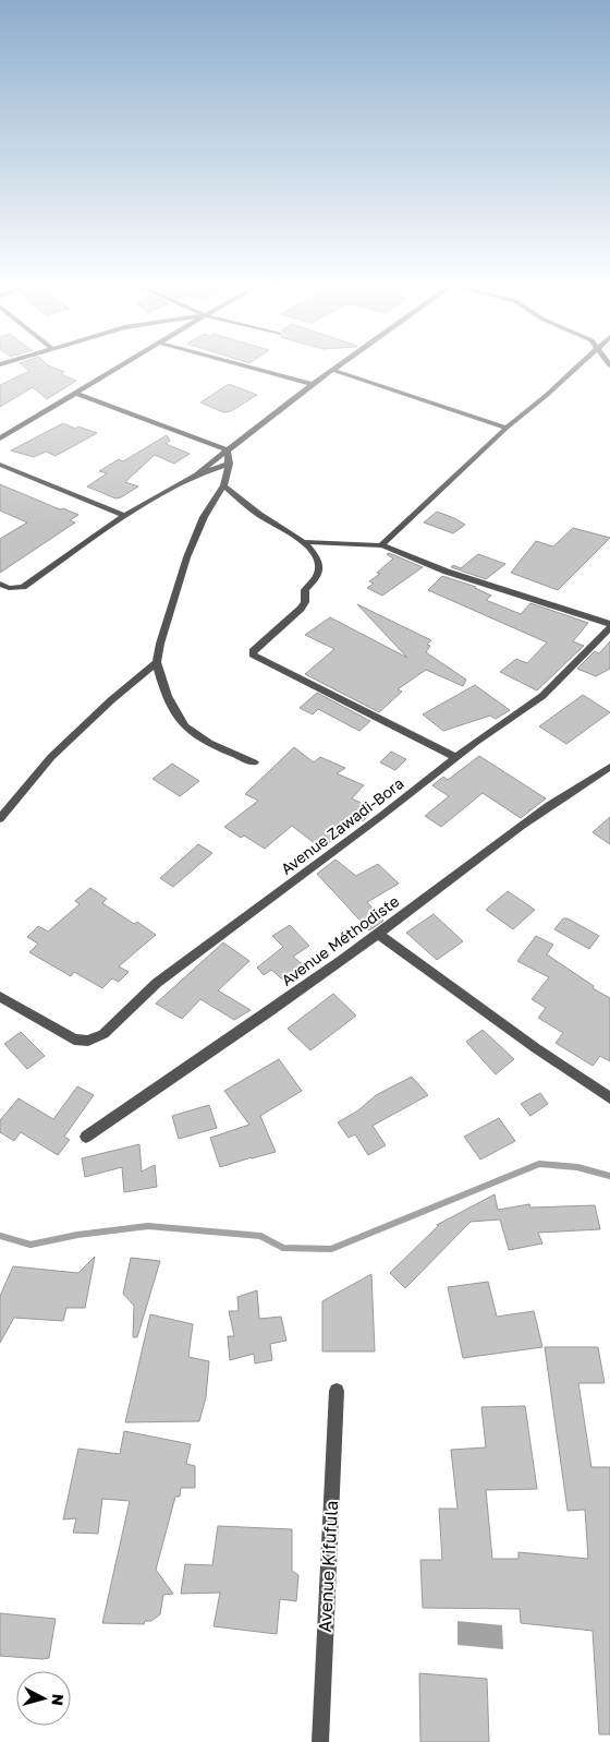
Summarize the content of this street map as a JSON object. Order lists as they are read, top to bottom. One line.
{"streets":{"street":["Avenue Zawadi-Bora","Avenue Méthodiste","Avenue Kifufula"]},"north":"right"}
